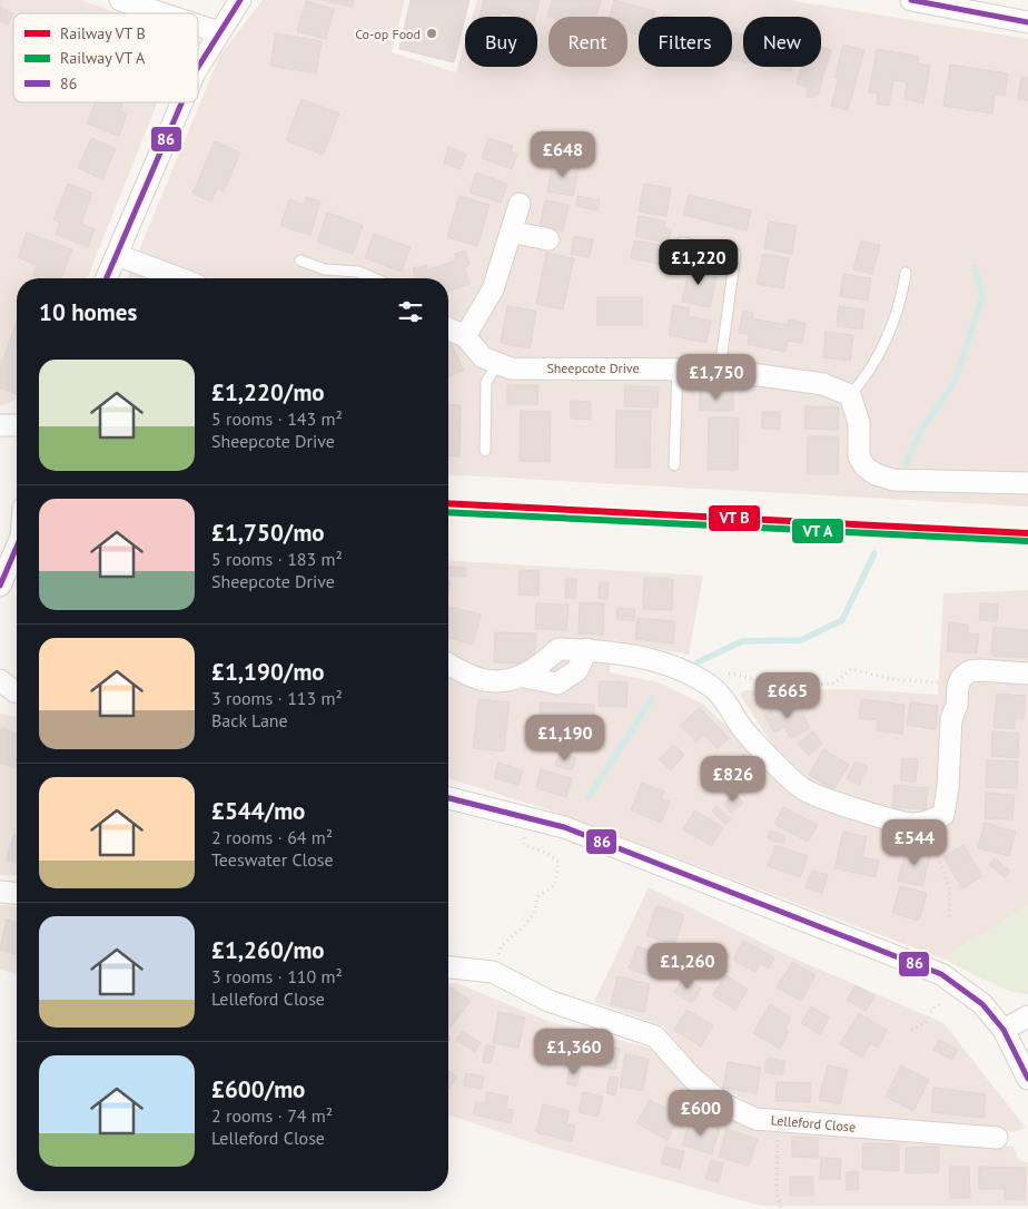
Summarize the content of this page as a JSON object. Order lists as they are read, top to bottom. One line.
{"streets":{"street":["Sheepcote Drive","Lelleford Close"]},"places":["Co-op Food"],"lines":["transit line 86"],"legend":["Railway VT B","Railway VT A","86"],"page":{"chip":["Buy","Rent","Filters","New"],"price":["£648","£1,220","£1,750","£665","£1,190","£826","£544","£1,260","£1,360","£600"],"heading":"10 homes","list":[{"name":"£1,220/mo","note":"5 rooms · 143 m² · Sheepcote Drive"},{"name":"£1,750/mo","note":"5 rooms · 183 m² · Sheepcote Drive"},{"name":"£1,190/mo","note":"3 rooms · 113 m² · Back Lane"},{"name":"£544/mo","note":"2 rooms · 64 m² · Teeswater Close"},{"name":"£1,260/mo","note":"3 rooms · 110 m² · Lelleford Close"},{"name":"£600/mo","note":"2 rooms · 74 m² · Lelleford Close"}]}}
